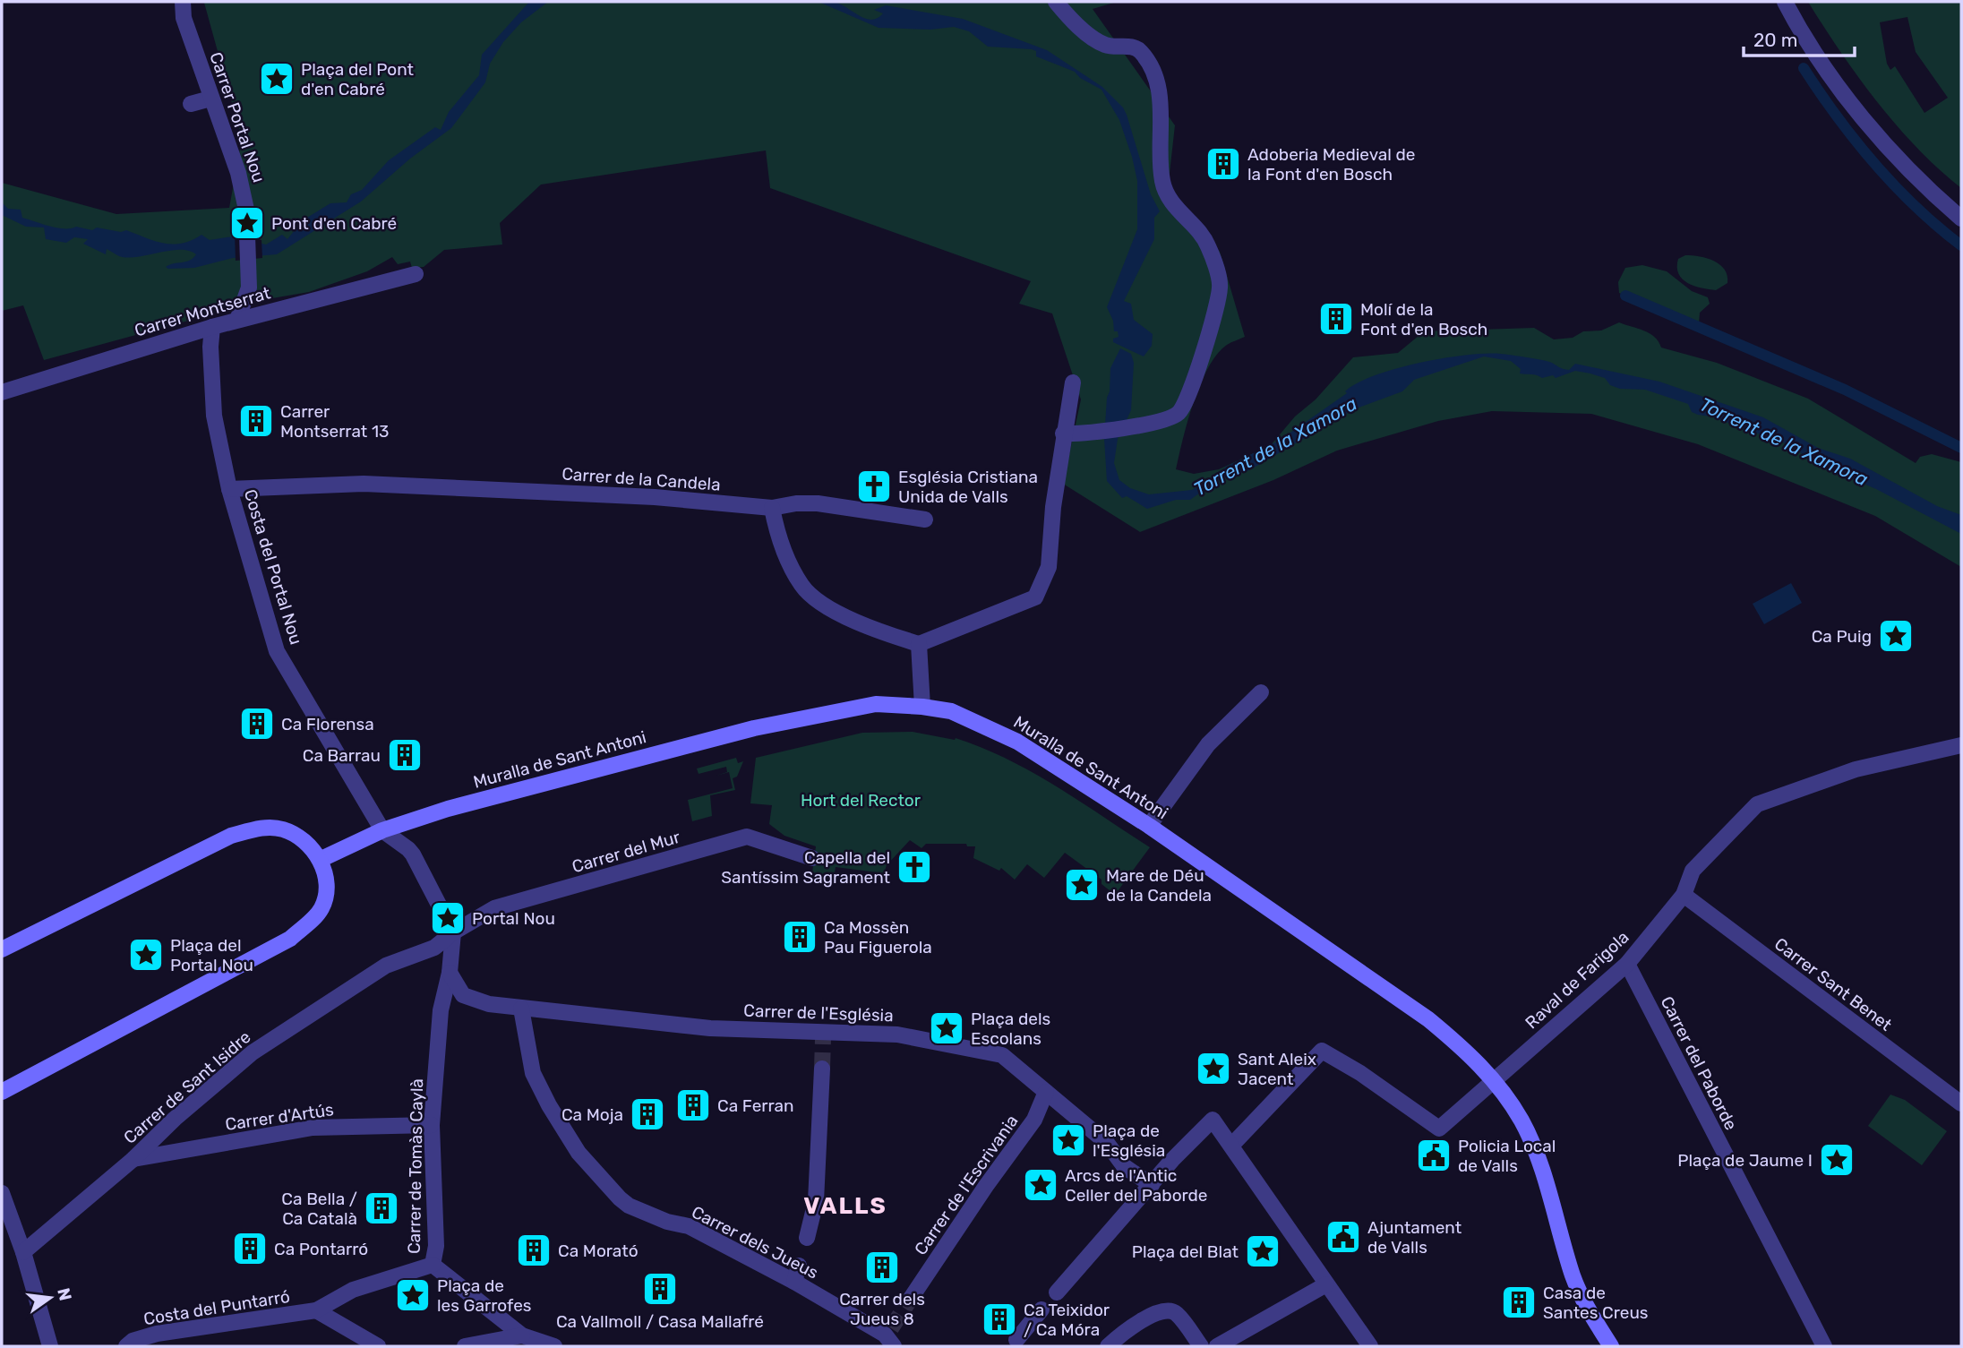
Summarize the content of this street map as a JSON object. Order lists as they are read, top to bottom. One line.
{"streets":{"main road":["Muralla de Sant Antoni"],"street":["Carrer Portal Nou","Carrer Montserrat","Carrer de la Candela","Costa del Portal Nou","Carrer del Mur","Raval de Farigola","Carrer Sant Benet","Carrer de l'Església","Carrer del Paborde","Carrer de Sant Isidre","Carrer d'Artús","Carrer de Tomàs Caylà","Carrer de l'Escrivania","Carrer dels Jueus","Costa del Puntarró"]},"crossings":[["Carrer Portal Nou","Carrer Montserrat"],["Carrer Montserrat","Costa del Portal Nou"],["Carrer de la Candela","Costa del Portal Nou"],["Costa del Portal Nou","Muralla de Sant Antoni"],["Muralla de Sant Antoni","Raval de Farigola"],["Carrer del Mur","Carrer de Sant Isidre"],["Carrer del Mur","Carrer de Tomàs Caylà"],["Raval de Farigola","Carrer Sant Benet"],["Raval de Farigola","Carrer del Paborde"],["Carrer de l'Església","Carrer de Tomàs Caylà"],["Carrer de l'Església","Carrer de l'Escrivania"],["Carrer de l'Església","Carrer dels Jueus"],["Carrer de Sant Isidre","Carrer d'Artús"],["Carrer de Sant Isidre","Carrer de Tomàs Caylà"],["Carrer d'Artús","Carrer de Tomàs Caylà"]],"districts":["VALLS"],"water":["Torrent de la Xamora"],"parks":["Hort del Rector"],"places":{"place":["Plaça del Pont d'en Cabré","Pont d'en Cabré","Ca Puig","Mare de Déu de la Candela","Portal Nou","Plaça del Portal Nou","Plaça dels Escolans","Sant Aleix Jacent","Plaça de l'Església","Plaça de Jaume I","Arcs de l'Antic Celler del Paborde","Plaça del Blat","Plaça de les Garrofes"],"building":["Adoberia Medieval de la Font d'en Bosch","Molí de la Font d'en Bosch","Carrer Montserrat 13","Ca Florensa","Ca Barrau","Ca Mossèn Pau Figuerola","Ca Ferran","Ca Moja","Ca Bella / Ca Català","Ca Pontarró","Ca Morató","Carrer dels Jueus 8","Ca Vallmoll / Casa Mallafré","Casa de Santes Creus","Ca Teixidor / Ca Móra"],"church":["Església Cristiana Unida de Valls","Capella del Santíssim Sagrament"],"public building":["Policia Local de Valls","Ajuntament de Valls"]},"scale_bar":"20 m","north":"right"}
